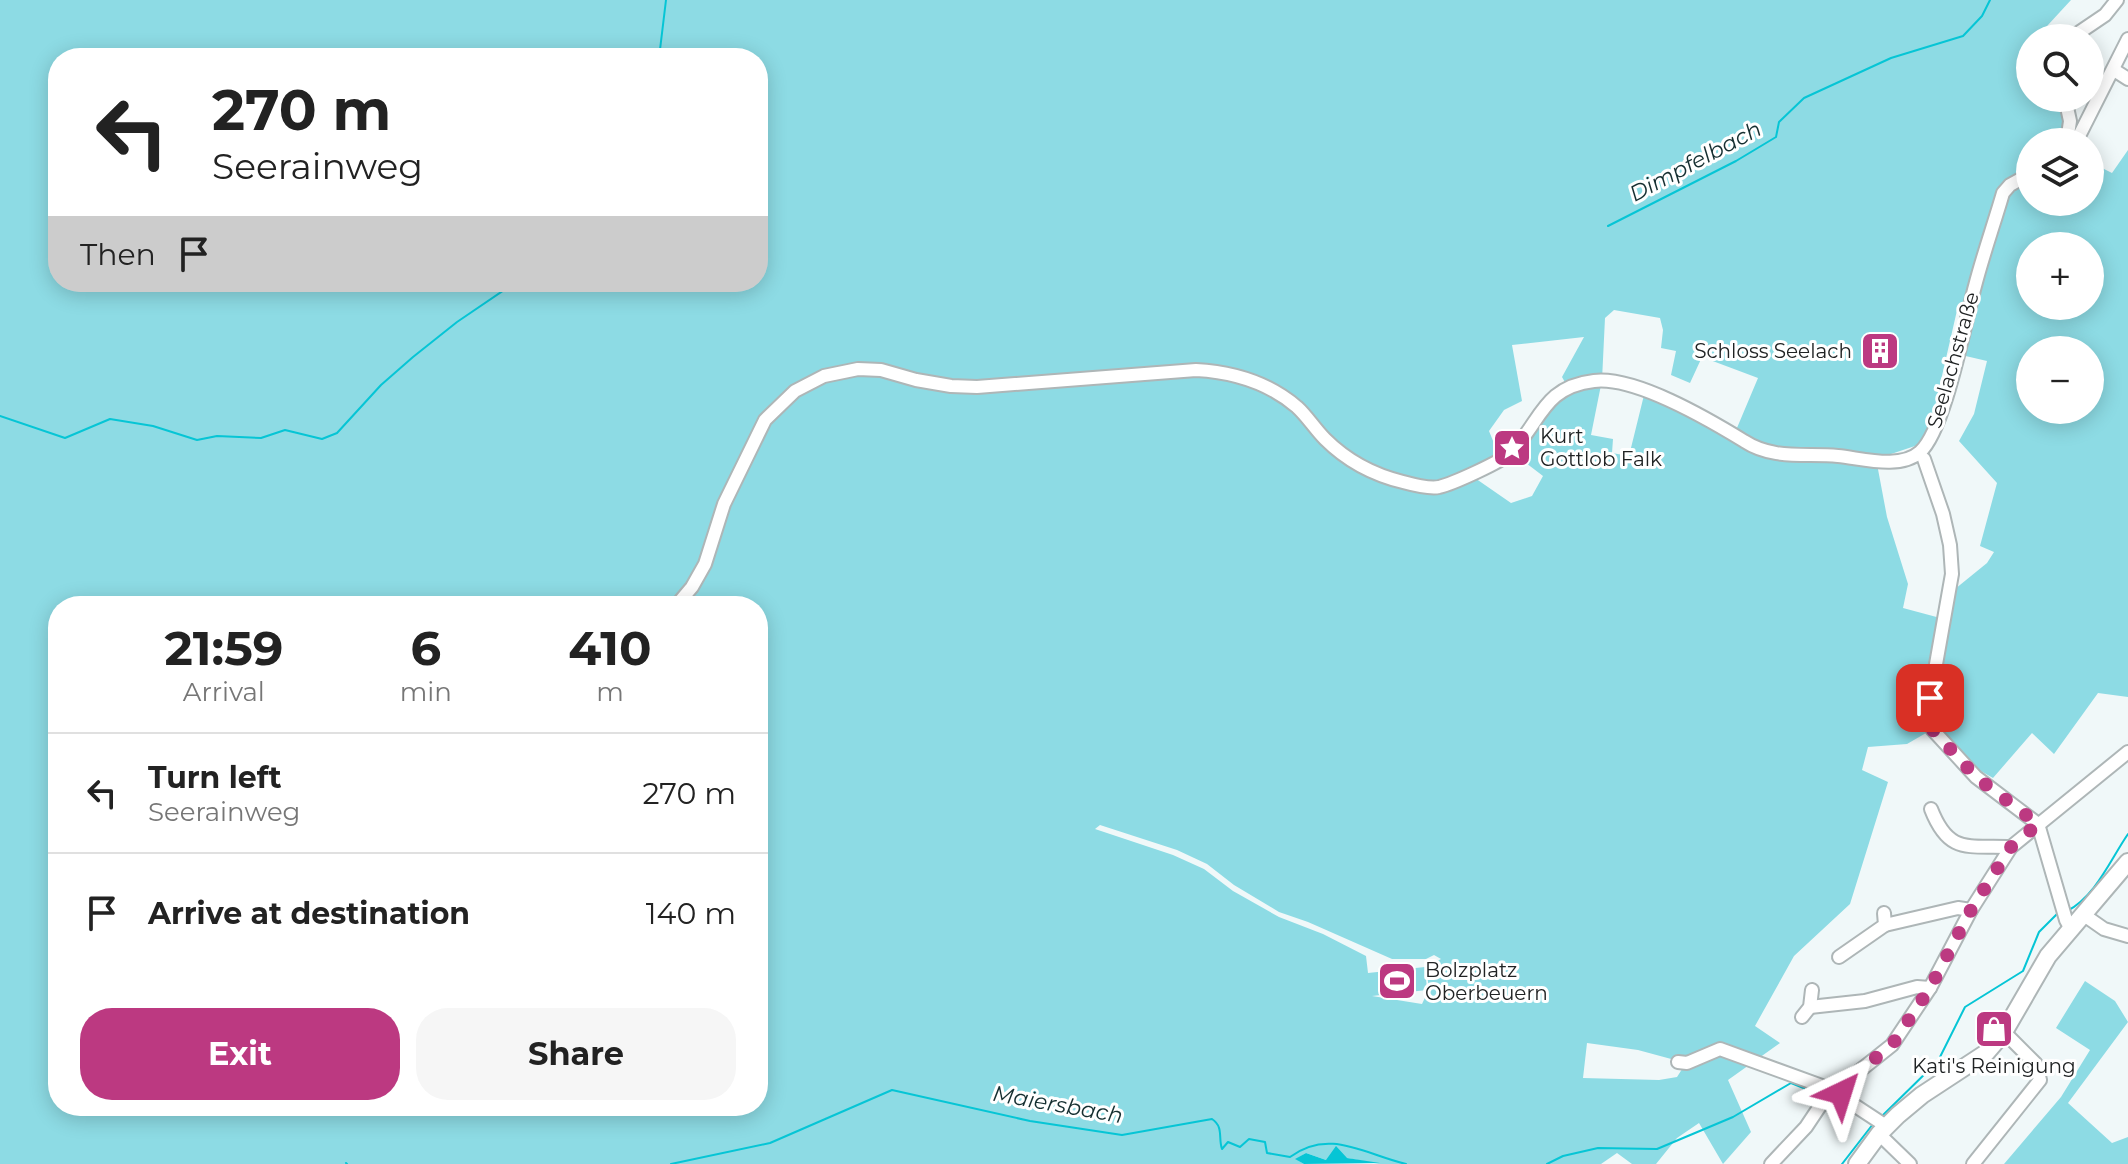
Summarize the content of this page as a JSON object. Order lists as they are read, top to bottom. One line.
{"streets":{"street":["Seelachstraße"]},"water":["Dimpfelbach","Maiersbach"],"places":{"building":["Schloss Seelach"],"place":["Kurt Gottlob Falk"],"sports":["Bolzplatz Oberbeuern"],"shop":["Kati's Reinigung"]},"page":{"map_buttons":["+","−"],"turn":["270 m","Seerainweg"],"then":"Then","eta":["21:59","Arrival","6","min","410","m"],"list":[{"name":"Turn left","note":"Seerainweg","value":"270 m"},{"name":"Arrive at destination","value":"140 m"}],"buttons":["Exit","Share"]}}
